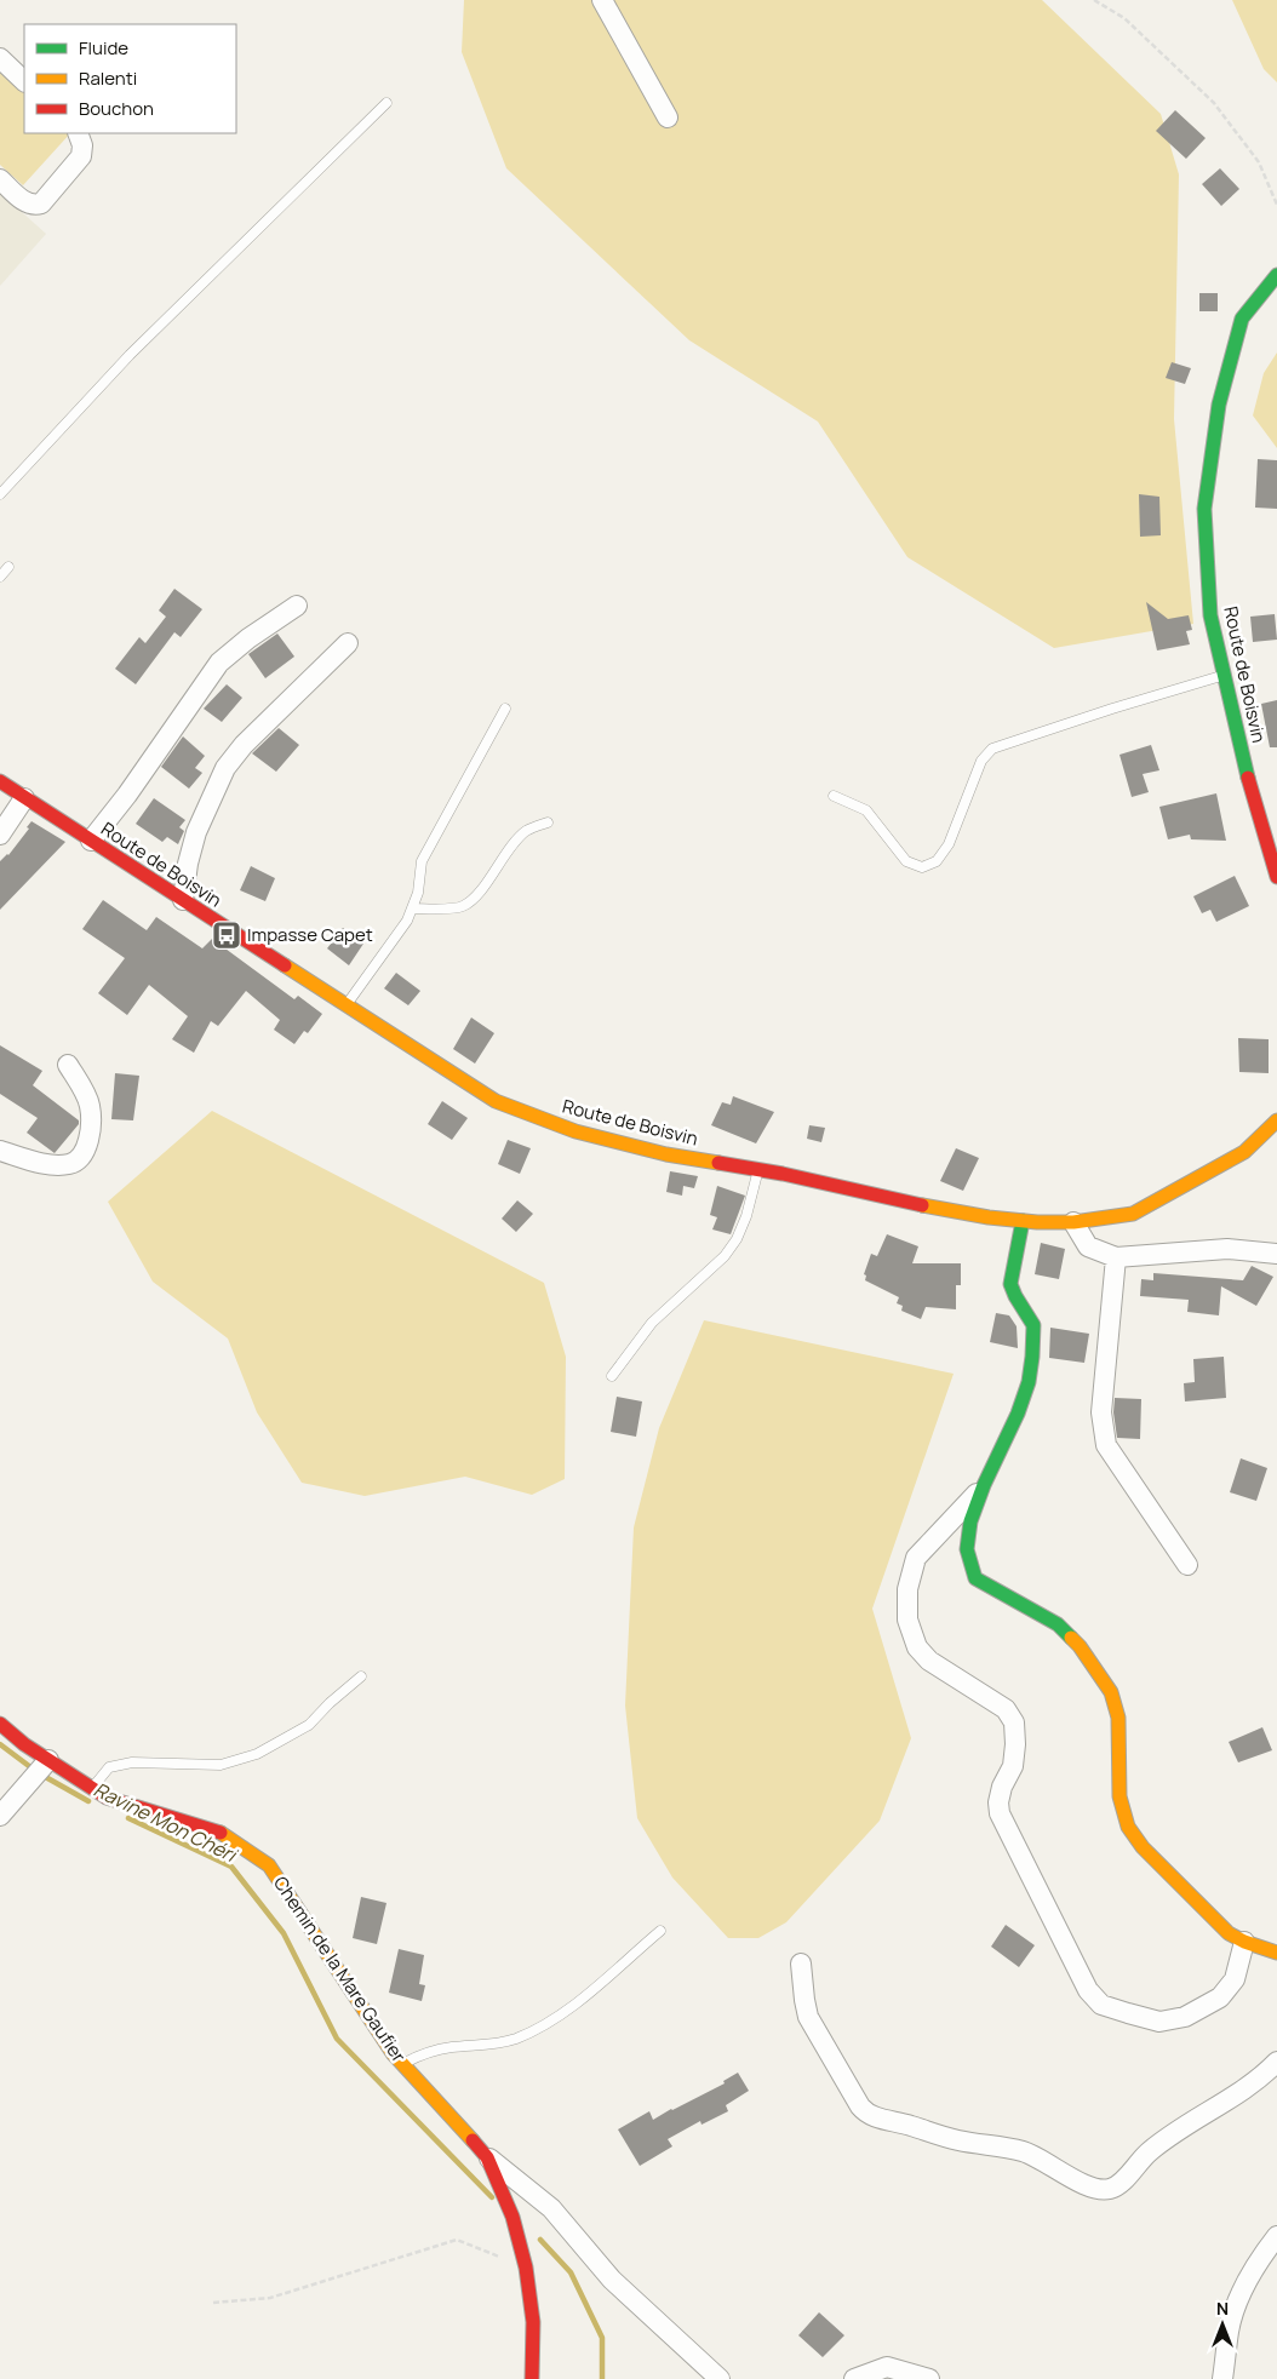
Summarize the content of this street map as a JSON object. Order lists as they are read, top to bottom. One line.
{"streets":{"main road":["Route de Boisvin","Chemin de la Mare Gaufier"]},"water":["Ravine Mon Chéri"],"places":{"bus stop":["Impasse Capet"]},"legend":["Fluide","Ralenti","Bouchon"],"north":"top"}
